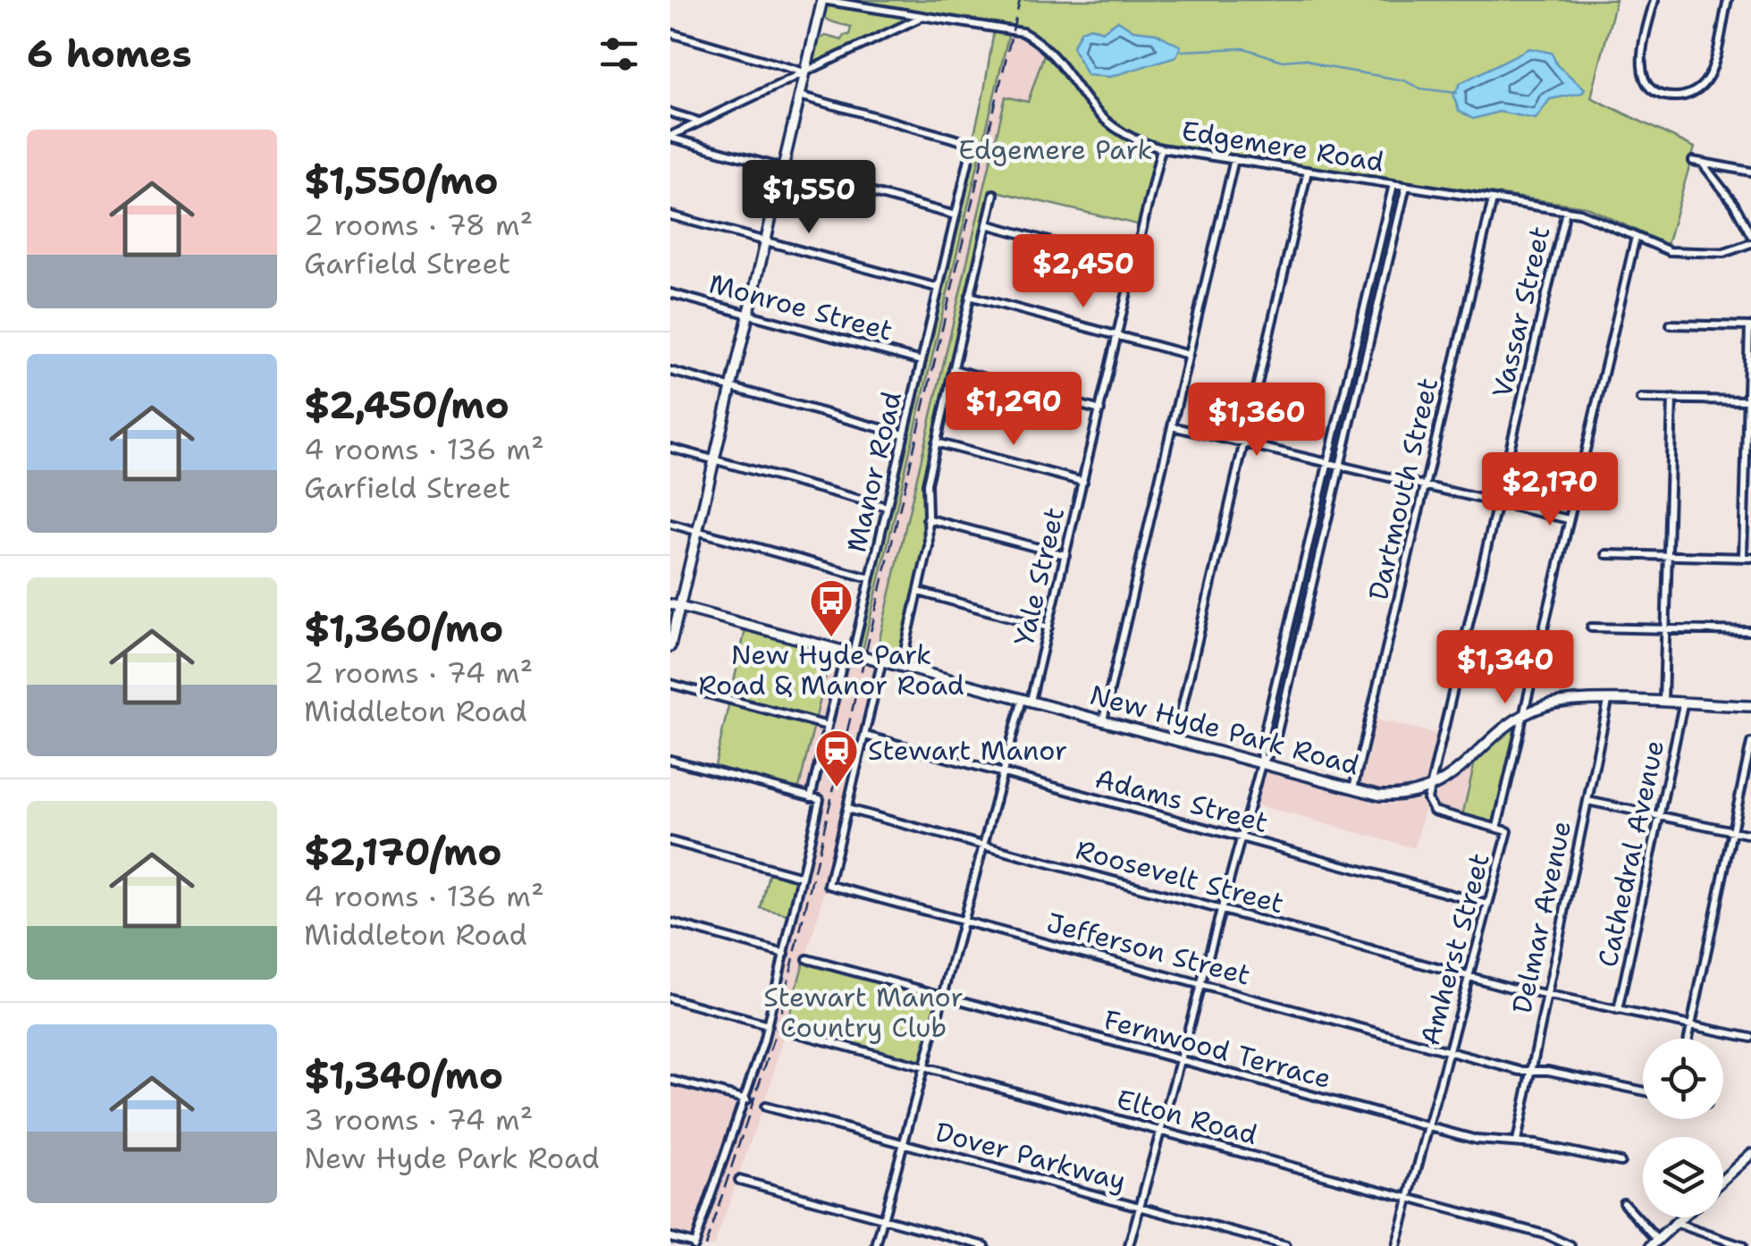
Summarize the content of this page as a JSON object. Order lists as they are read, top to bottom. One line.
{"streets":{"main road":["New Hyde Park Road"],"street":["Edgemere Road","Monroe Street","Vassar Street","Manor Road","Dartmouth Street","Yale Street","Adams Street","Cathedral Avenue","Roosevelt Street","Delmar Avenue","Jefferson Street","Amherst Street","Fernwood Terrace","Elton Road","Dover Parkway"]},"crossings":[["Edgemere Road","Vassar Street"],["Edgemere Road","Dartmouth Street"],["Edgemere Road","Yale Street"],["Monroe Street","Manor Road"],["Vassar Street","New Hyde Park Road"],["Manor Road","New Hyde Park Road"],["Dartmouth Street","New Hyde Park Road"],["Yale Street","New Hyde Park Road"],["Yale Street","Adams Street"],["Yale Street","Roosevelt Street"],["Yale Street","Jefferson Street"],["Yale Street","Fernwood Terrace"],["Yale Street","Elton Road"],["Yale Street","Dover Parkway"],["New Hyde Park Road","Cathedral Avenue"],["New Hyde Park Road","Delmar Avenue"],["Adams Street","Amherst Street"],["Cathedral Avenue","Roosevelt Street"],["Roosevelt Street","Delmar Avenue"],["Roosevelt Street","Jefferson Street"],["Roosevelt Street","Amherst Street"],["Delmar Avenue","Jefferson Street"],["Delmar Avenue","Fernwood Terrace"],["Jefferson Street","Amherst Street"],["Amherst Street","Fernwood Terrace"],["Amherst Street","Elton Road"]],"parks":["Edgemere Park","Stewart Manor Country Club"],"places":{"bus stop":["New Hyde Park Road & Manor Road"],"station":["Stewart Manor"]},"page":{"heading":"6 homes","list":[{"name":"$1,550/mo","note":"2 rooms · 78 m² · Garfield Street"},{"name":"$2,450/mo","note":"4 rooms · 136 m² · Garfield Street"},{"name":"$1,360/mo","note":"2 rooms · 74 m² · Middleton Road"},{"name":"$2,170/mo","note":"4 rooms · 136 m² · Middleton Road"},{"name":"$1,340/mo","note":"3 rooms · 74 m² · New Hyde Park Road"}],"price":["$1,550","$2,450","$1,290","$1,360","$2,170","$1,340"]}}
